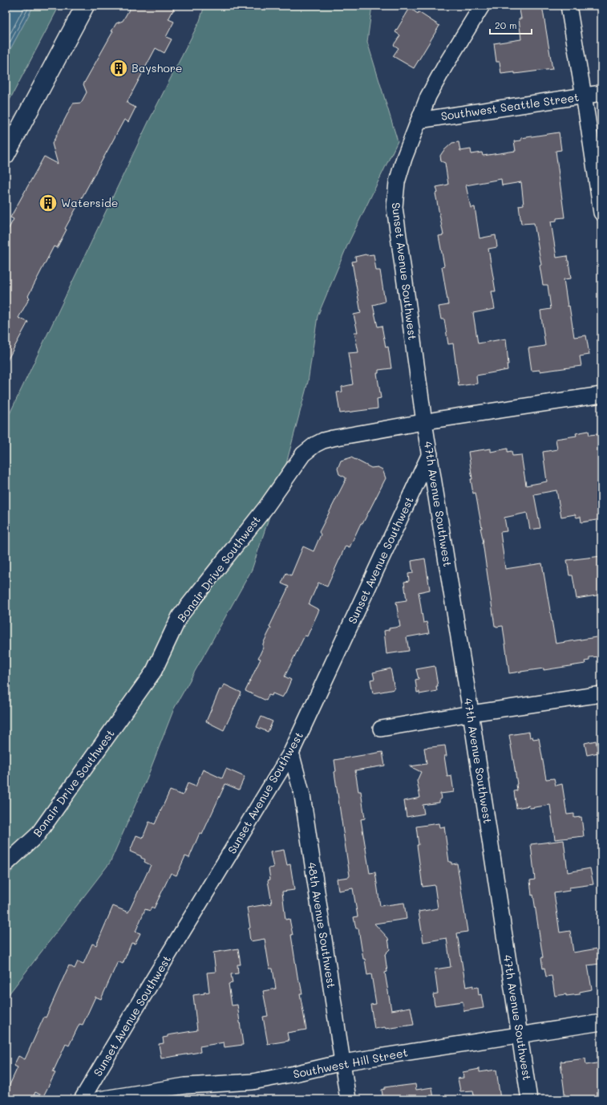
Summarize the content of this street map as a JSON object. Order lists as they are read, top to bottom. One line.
{"streets":{"street":["Southwest Seattle Street","Sunset Avenue Southwest","47th Avenue Southwest","Bonair Drive Southwest","48th Avenue Southwest","Southwest Hill Street"]},"crossings":[["Southwest Seattle Street","Sunset Avenue Southwest"],["Sunset Avenue Southwest","47th Avenue Southwest"],["Sunset Avenue Southwest","Bonair Drive Southwest"],["Sunset Avenue Southwest","48th Avenue Southwest"],["47th Avenue Southwest","Bonair Drive Southwest"],["47th Avenue Southwest","Southwest Hill Street"],["48th Avenue Southwest","Southwest Hill Street"]],"places":{"building":["Bayshore","Waterside"]},"scale_bar":"20 m"}
